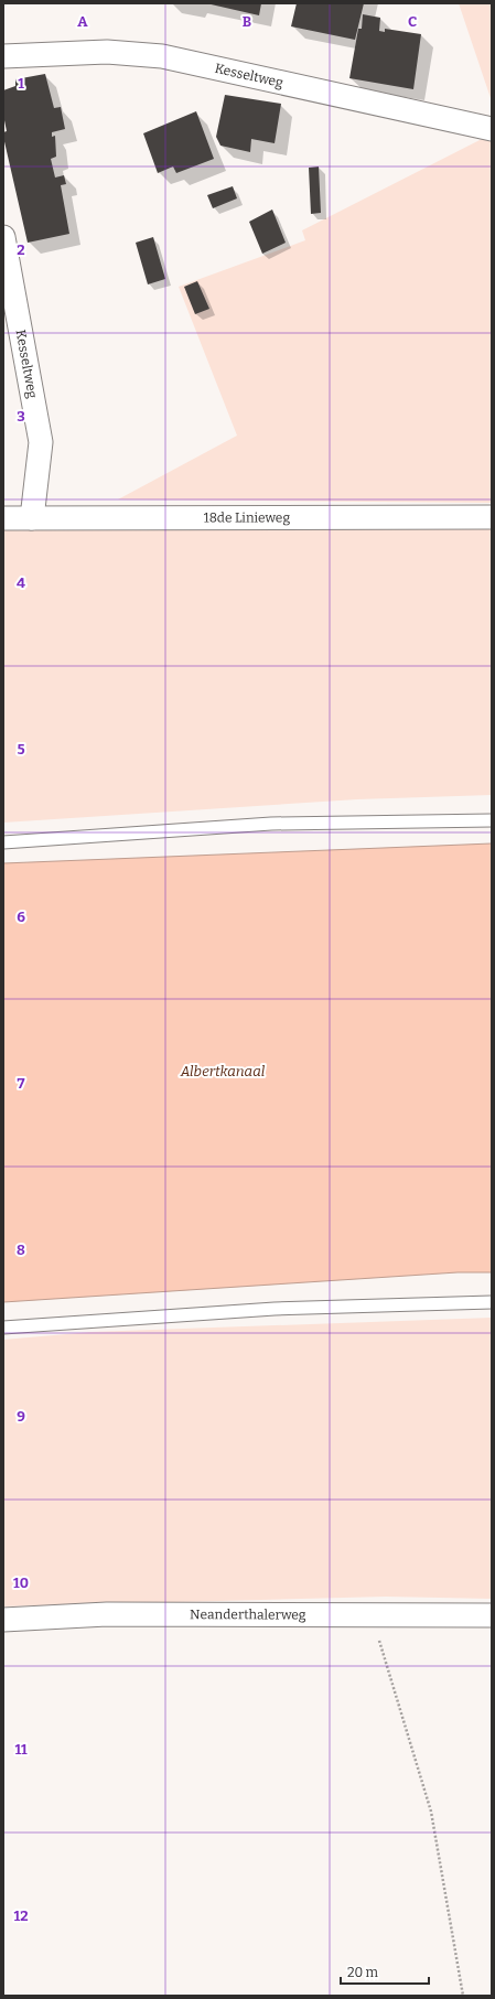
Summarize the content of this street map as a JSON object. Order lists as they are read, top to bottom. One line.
{"streets":{"street":["Kesseltweg","18de Linieweg","Neanderthalerweg"]},"crossings":[["Kesseltweg","18de Linieweg"]],"water":["Albertkanaal"],"scale_bar":"20 m","grid":{"columns":["A","B","C"],"rows":["1","2","3","4","5","6","7","8","9","10","11","12"]}}
